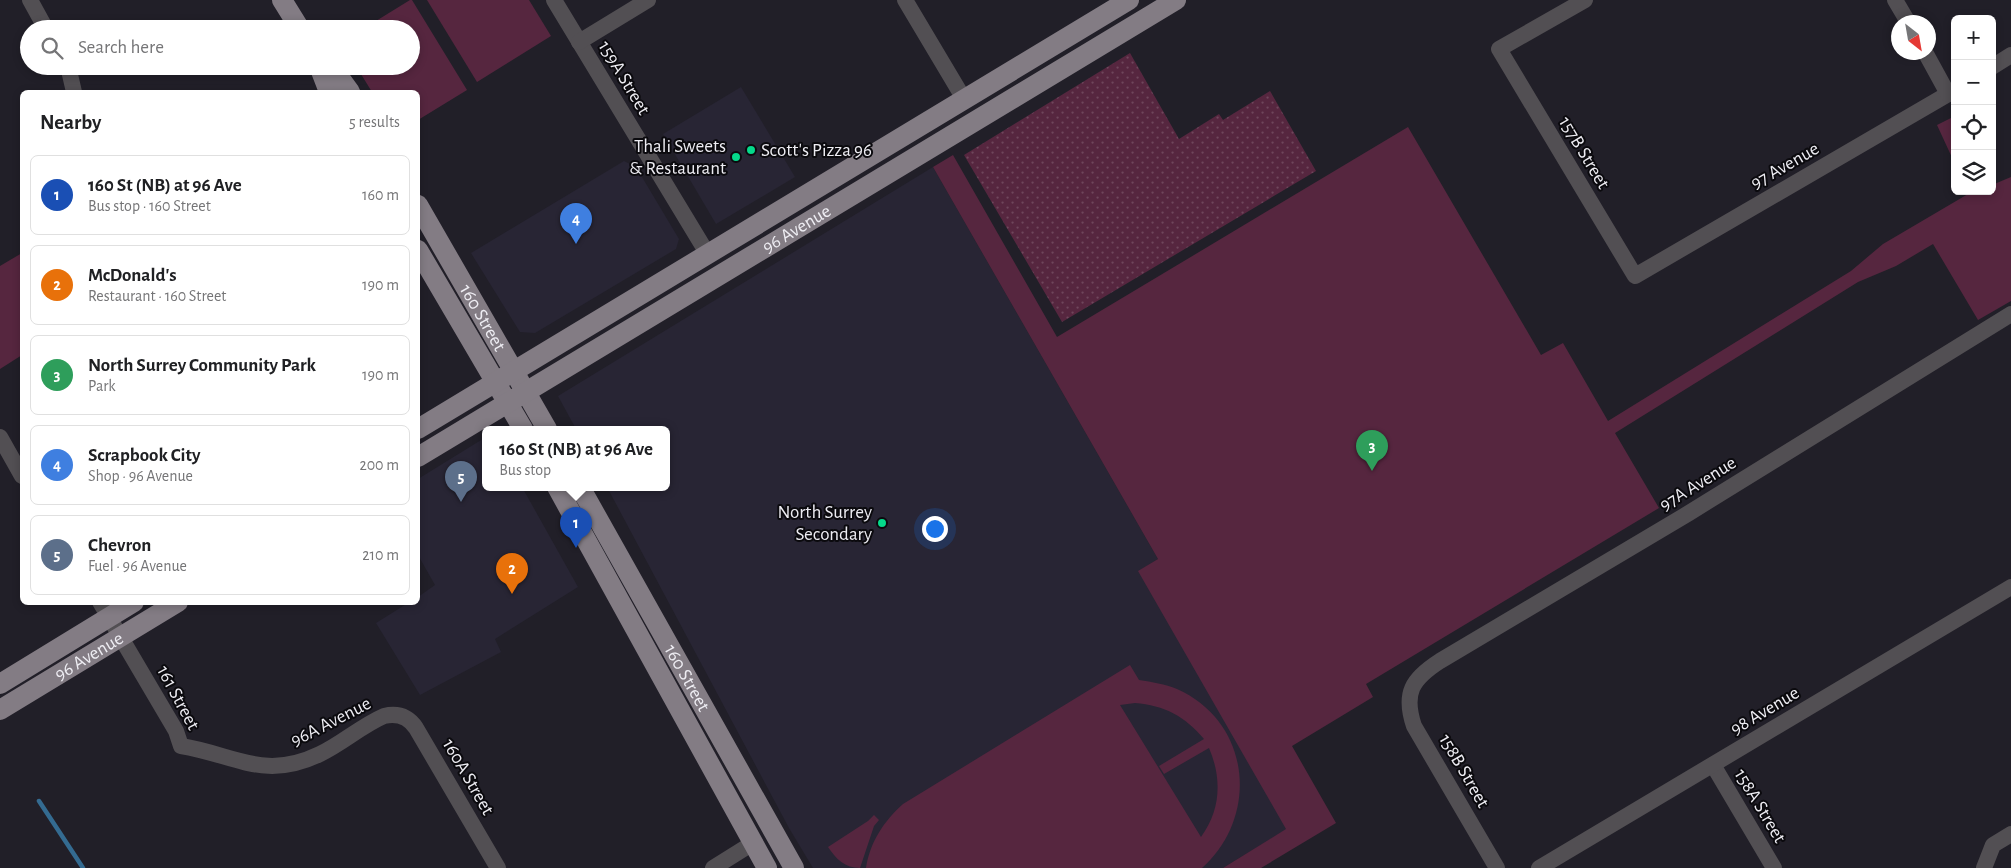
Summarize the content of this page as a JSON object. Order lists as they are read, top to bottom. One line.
{"streets":{"main road":["96 Avenue","160 Street"],"street":["159A Street","157B Street","97 Avenue","97A Avenue","161 Street","98 Avenue","96A Avenue","158B Street","160A Street","158A Street"]},"crossings":[["159A Street","96 Avenue"],["157B Street","97 Avenue"],["96 Avenue","160 Street"],["96 Avenue","161 Street"],["97A Avenue","158B Street"],["161 Street","96A Avenue"],["98 Avenue","158A Street"],["96A Avenue","160A Street"]],"places":["Scott's Pizza 96","Thali Sweets & Restaurant","North Surrey Secondary"],"north":"bottom right","page":{"map_buttons":["+","−"],"search":"Search here","heading":["Nearby","5 results"],"list":[{"mark":"1","name":"160 St (NB) at 96 Ave","note":"Bus stop · 160 Street","value":"160 m"},{"mark":"2","name":"McDonald's","note":"Restaurant · 160 Street","value":"190 m"},{"mark":"3","name":"North Surrey Community Park","note":"Park","value":"190 m"},{"mark":"4","name":"Scrapbook City","note":"Shop · 96 Avenue","value":"200 m"},{"mark":"5","name":"Chevron","note":"Fuel · 96 Avenue","value":"210 m"}],"pins":["4","3","5","1","2"],"popup":["160 St (NB) at 96 Ave","Bus stop"]}}
